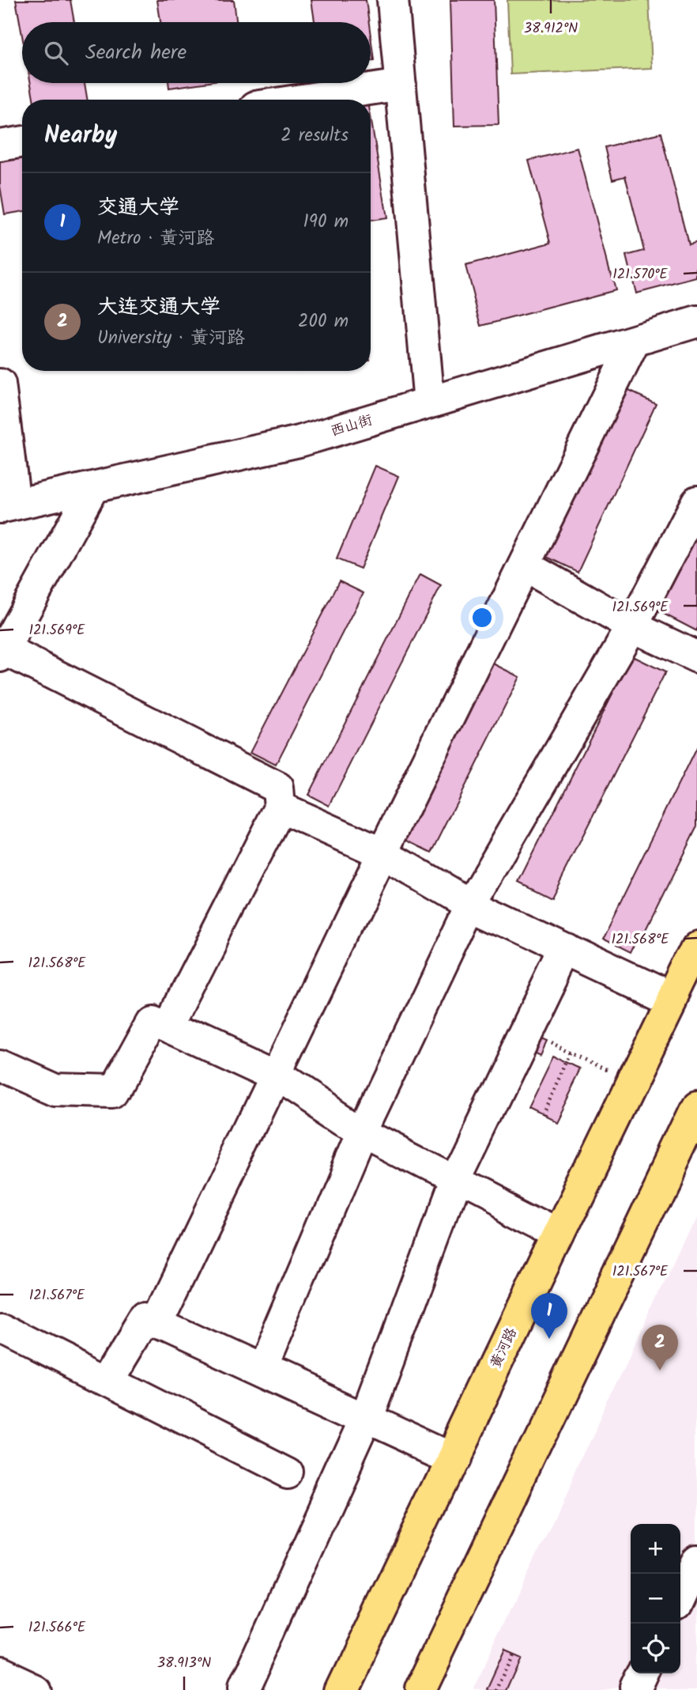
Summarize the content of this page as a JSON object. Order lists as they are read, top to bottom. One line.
{"streets":{"main road":["黄河路"],"street":["西山街"]},"page":{"search":"Search here","heading":["Nearby","2 results"],"list":[{"mark":"1","name":"交通大学","note":"Metro · 黄河路","value":"190 m"},{"mark":"2","name":"大连交通大学","note":"University · 黄河路","value":"200 m"}],"pins":["1","2"],"map_buttons":["+","−"]},"coordinates":["38.912°N","121.570°E","121.569°E","121.568°E","121.567°E","121.566°E","38.913°N"]}
